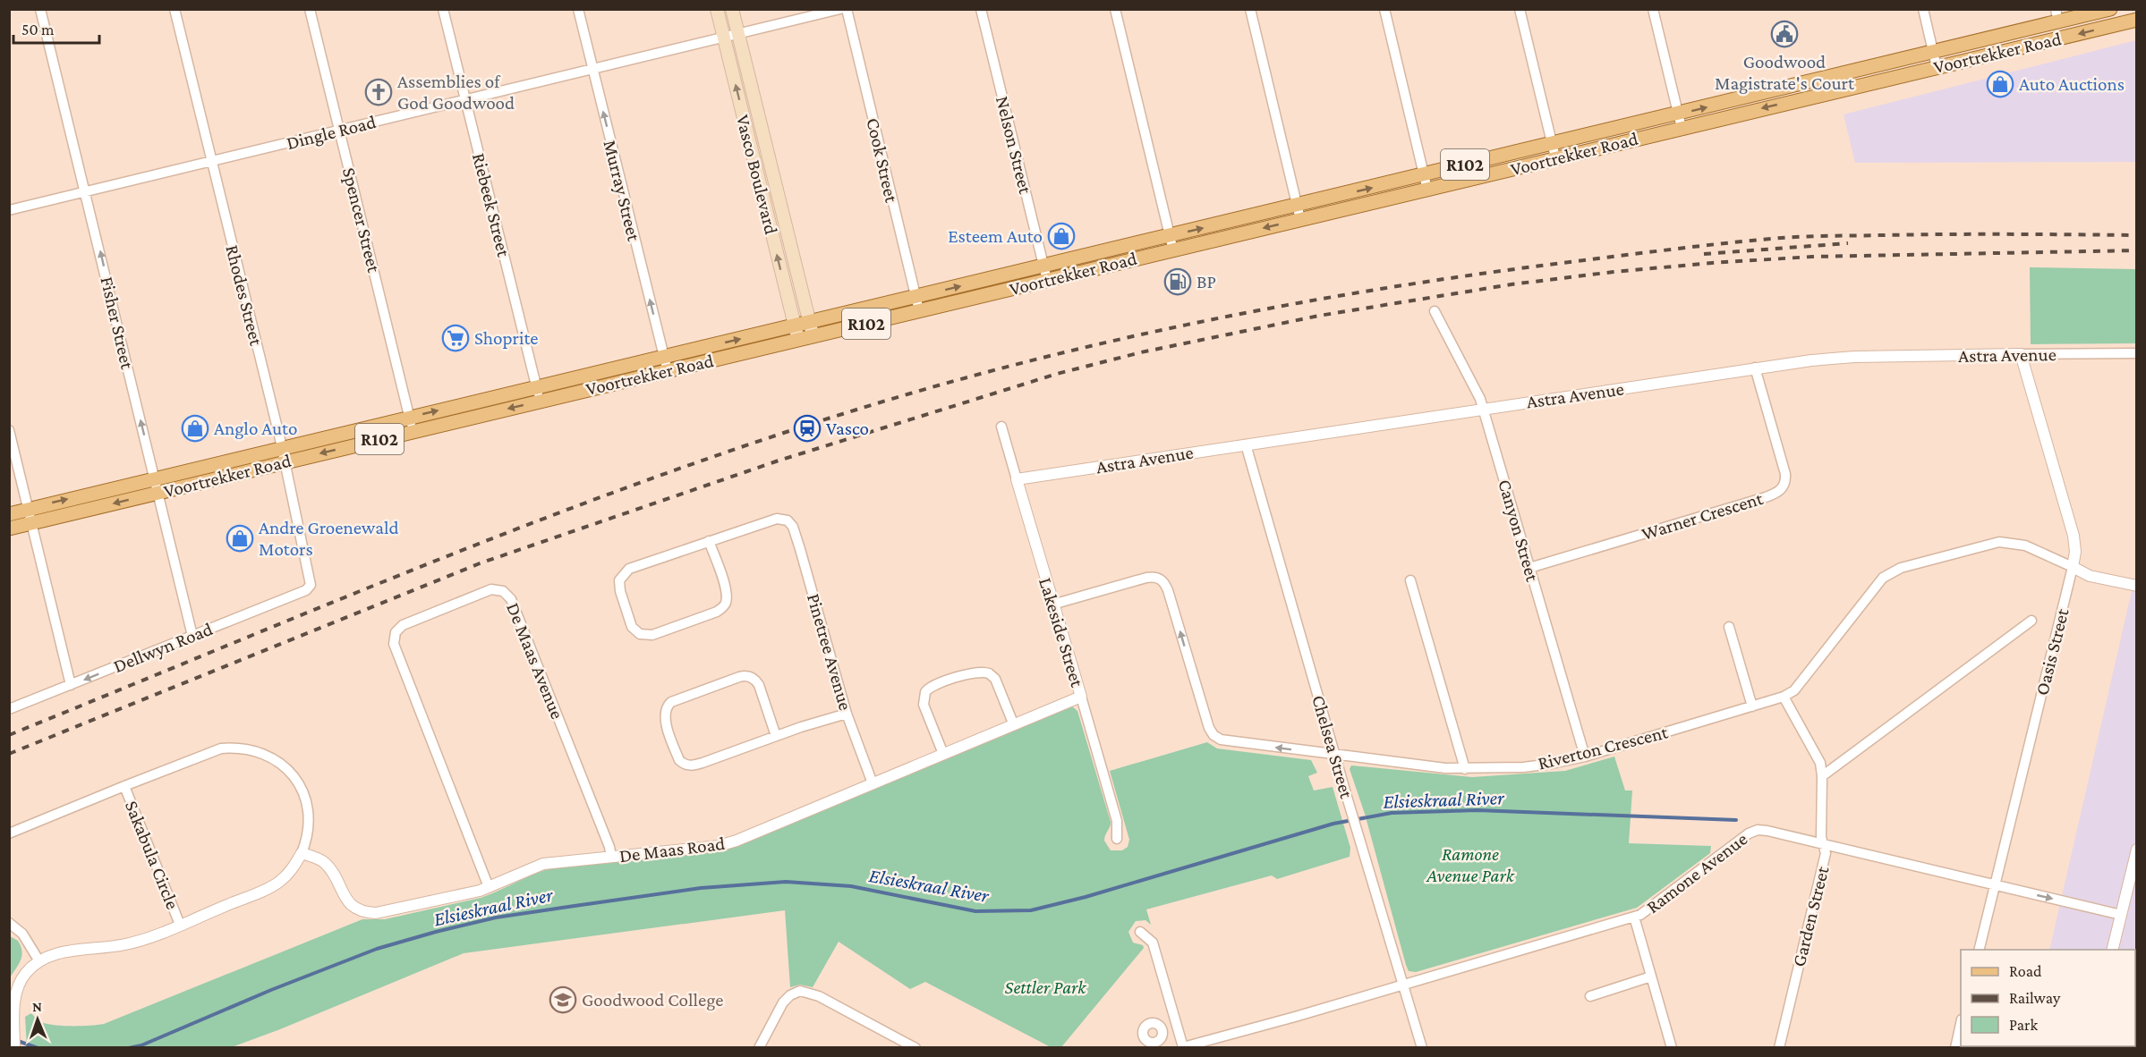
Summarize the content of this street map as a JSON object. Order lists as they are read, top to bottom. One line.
{"streets":{"main road":["Voortrekker Road","R102","Vasco Boulevard"],"street":["Dingle Road","Nelson Street","Cook Street","Murray Street","Riebeek Street","Spencer Street","Rhodes Street","Fisher Street","Astra Avenue","Warner Crescent","Canyon Street","Lakeside Street","Dellwyn Road","Pinetree Avenue","Oasis Street","De Maas Avenue","Chelsea Street","Riverton Crescent","De Maas Road","Sakabula Circle","Ramone Avenue","Garden Street"]},"crossings":[["Voortrekker Road","Nelson Street"],["Voortrekker Road","Cook Street"],["Voortrekker Road","Vasco Boulevard"],["Voortrekker Road","Murray Street"],["Voortrekker Road","Riebeek Street"],["Voortrekker Road","Spencer Street"],["Voortrekker Road","Rhodes Street"],["Voortrekker Road","Fisher Street"],["Dingle Road","Vasco Boulevard"],["Dingle Road","Murray Street"],["Dingle Road","Riebeek Street"],["Dingle Road","Spencer Street"],["Dingle Road","Rhodes Street"],["Dingle Road","Fisher Street"],["Rhodes Street","Dellwyn Road"],["Fisher Street","Dellwyn Road"],["Astra Avenue","Warner Crescent"],["Astra Avenue","Canyon Street"],["Astra Avenue","Lakeside Street"],["Astra Avenue","Oasis Street"],["Astra Avenue","Chelsea Street"],["Warner Crescent","Canyon Street"],["Canyon Street","Riverton Crescent"],["Lakeside Street","Riverton Crescent"],["Lakeside Street","De Maas Road"],["Pinetree Avenue","De Maas Road"],["Oasis Street","Riverton Crescent"],["Oasis Street","Ramone Avenue"],["De Maas Avenue","De Maas Road"],["Chelsea Street","Riverton Crescent"],["Chelsea Street","Ramone Avenue"],["Riverton Crescent","Garden Street"],["De Maas Road","Sakabula Circle"],["Ramone Avenue","Garden Street"]],"one_way":["Murray Street","Fisher Street","Dellwyn Road"],"water":["Elsieskraal River"],"parks":["Ramone Avenue Park","Settler Park"],"places":{"public building":["Goodwood Magistrate's Court"],"shop":["Auto Auctions","Esteem Auto","Anglo Auto","Andre Groenewald Motors"],"church":["Assemblies of God Goodwood"],"fuel station":["BP"],"supermarket":["Shoprite"],"station":["Vasco"],"school or university":["Goodwood College"]},"legend":["Road","Railway","Park"],"scale_bar":"50 m","north":"top"}
